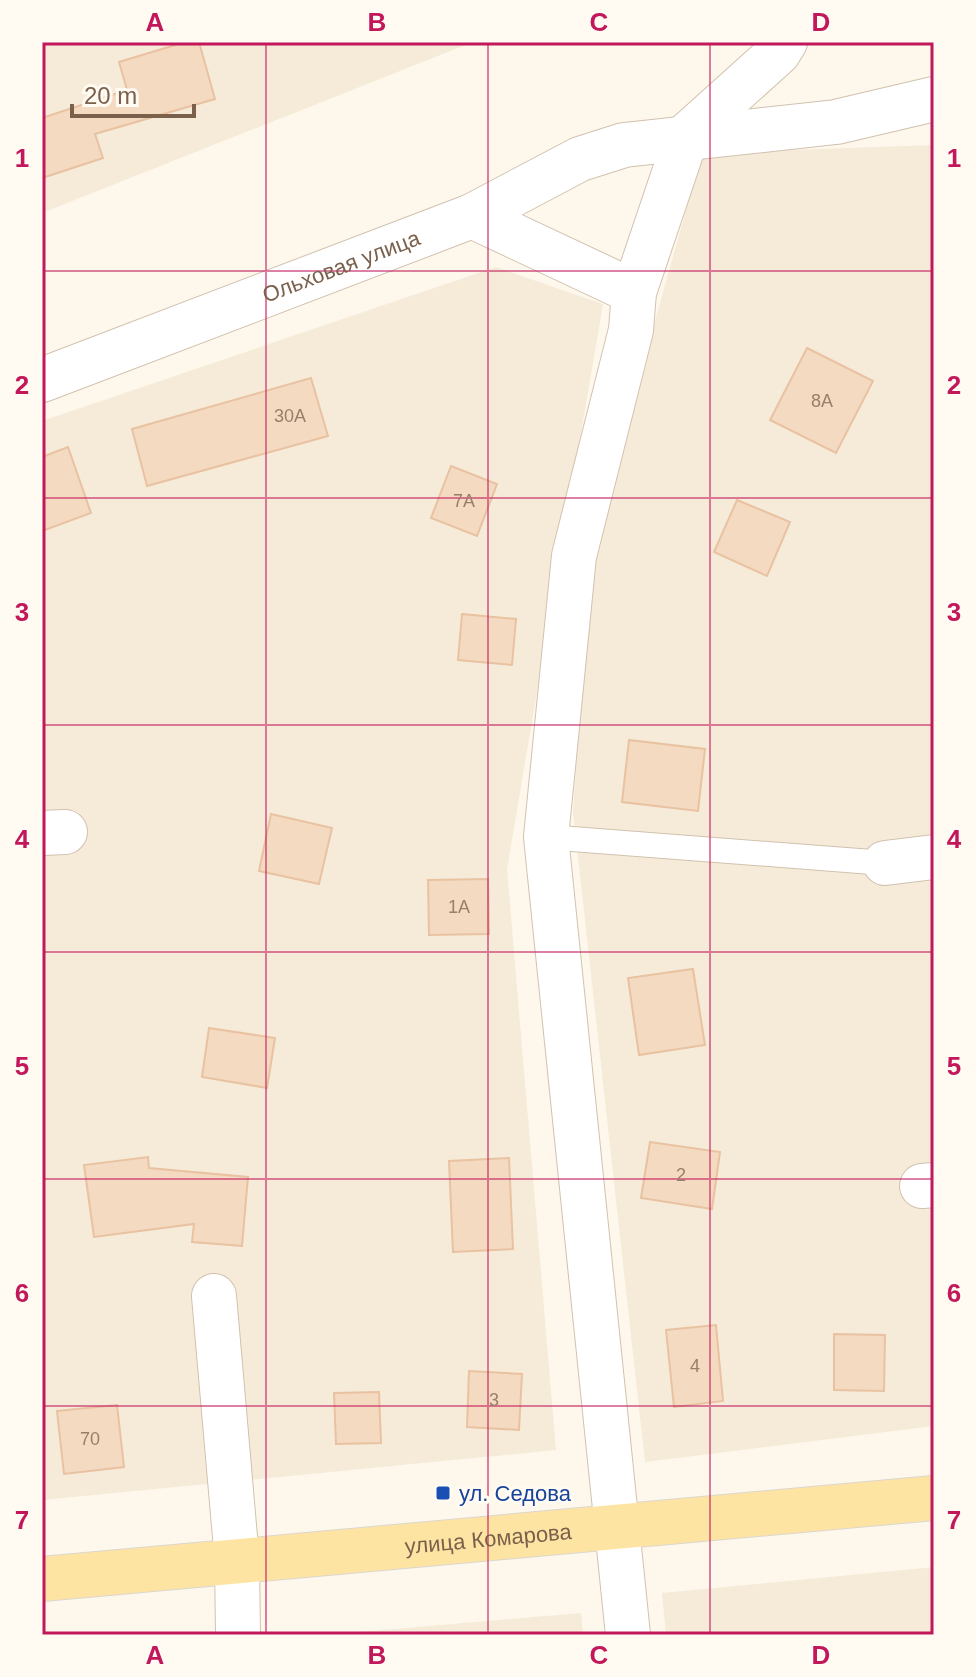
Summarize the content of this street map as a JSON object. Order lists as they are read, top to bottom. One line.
{"streets":{"main road":["улица Комарова"],"street":["Ольховая улица"]},"places":{"transit":["ул. Седова"]},"house_numbers":["8А","30А","7А","1А","2","4","3","70"],"scale_bar":"20 m","grid":{"columns":["A","B","C","D"],"rows":["1","2","3","4","5","6","7"]}}
